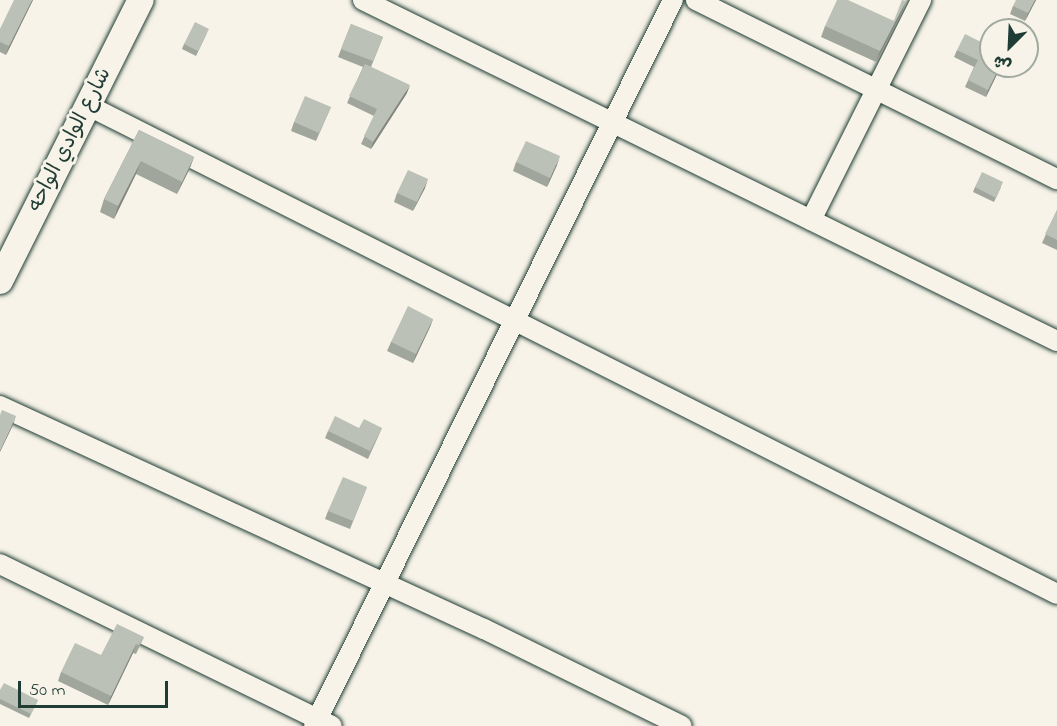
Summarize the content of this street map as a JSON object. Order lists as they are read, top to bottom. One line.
{"streets":{"main road":["شارع الوادي الواحه"]},"scale_bar":"50 m","north":"bottom left"}
